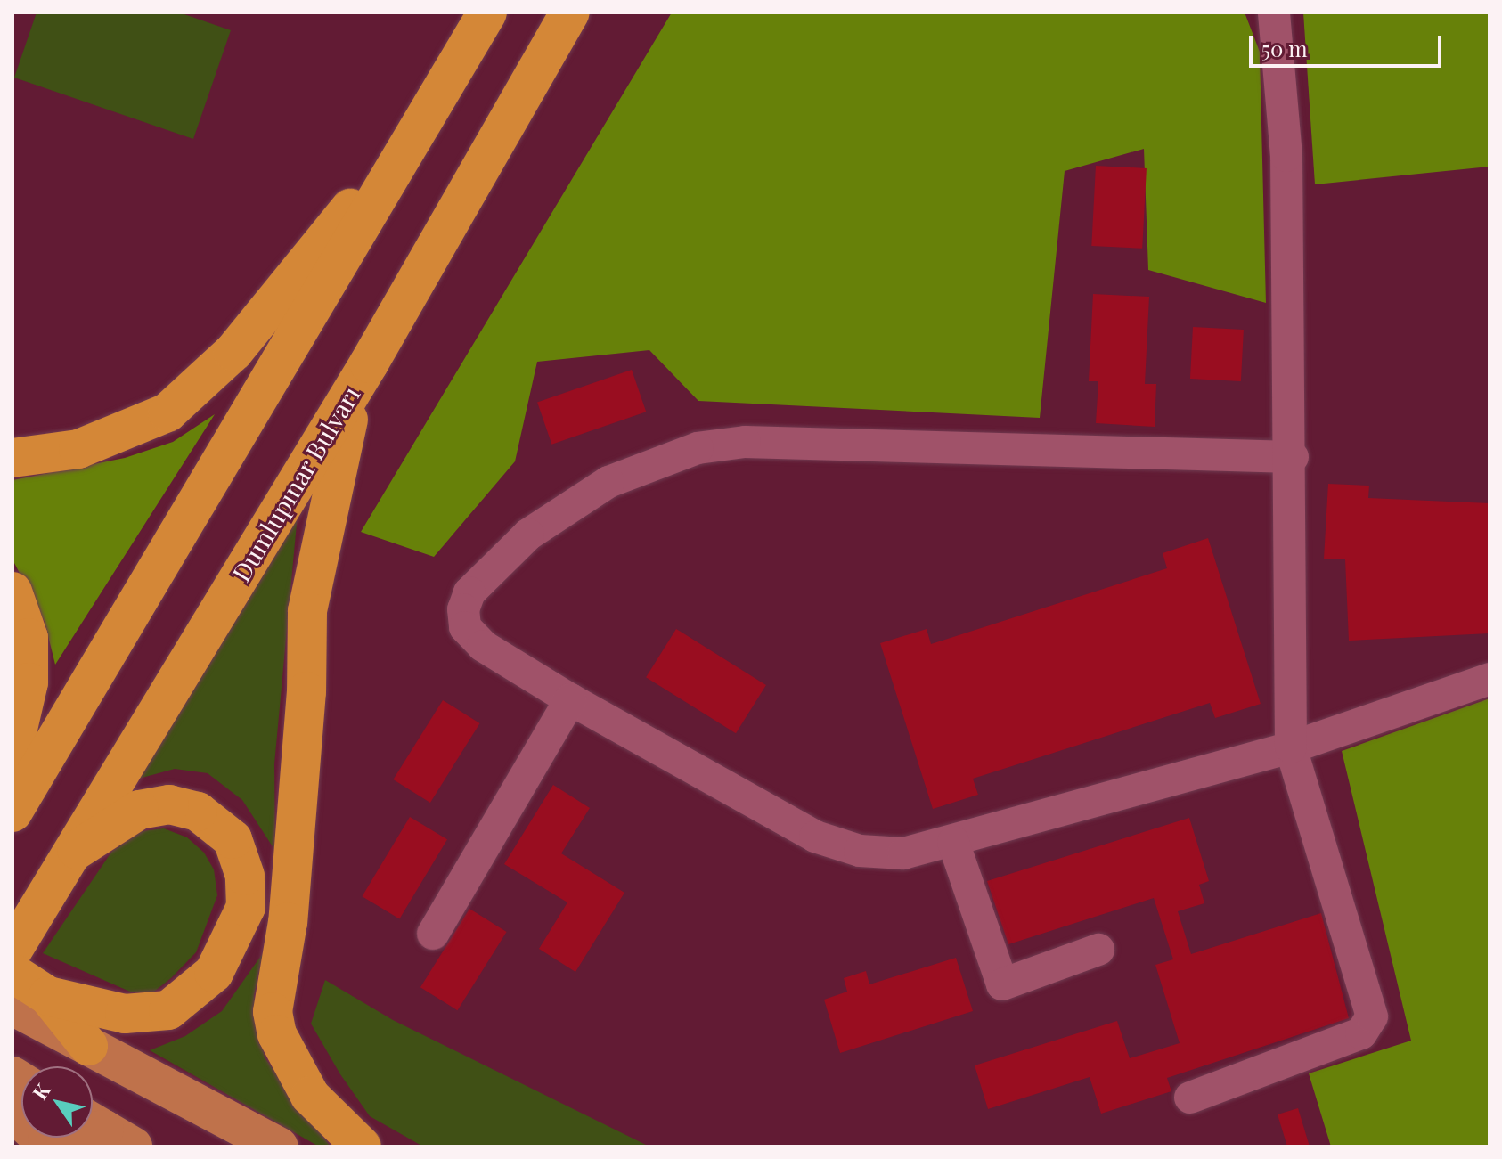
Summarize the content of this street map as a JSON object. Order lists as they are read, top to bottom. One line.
{"streets":{"highway":["Dumlupınar Bulvarı"]},"scale_bar":"50 m","north":"top left"}
